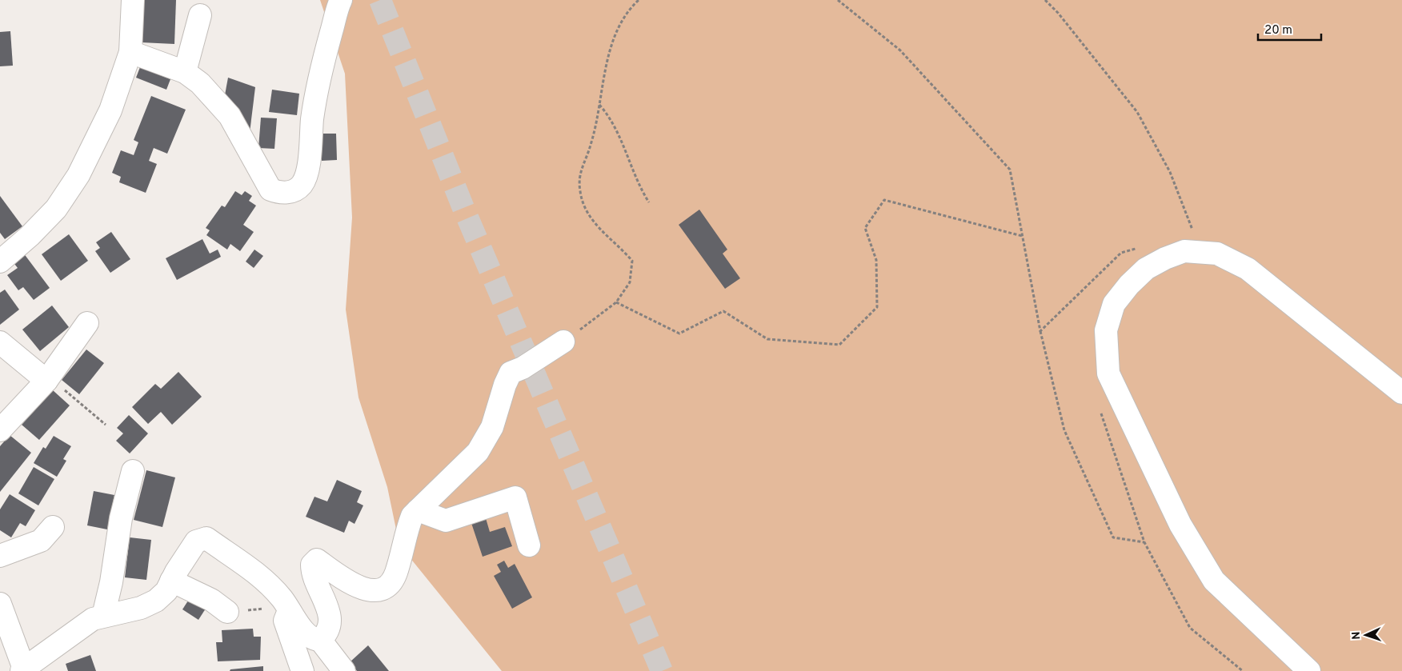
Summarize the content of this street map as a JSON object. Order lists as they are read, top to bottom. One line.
{"scale_bar":"20 m","north":"left"}
